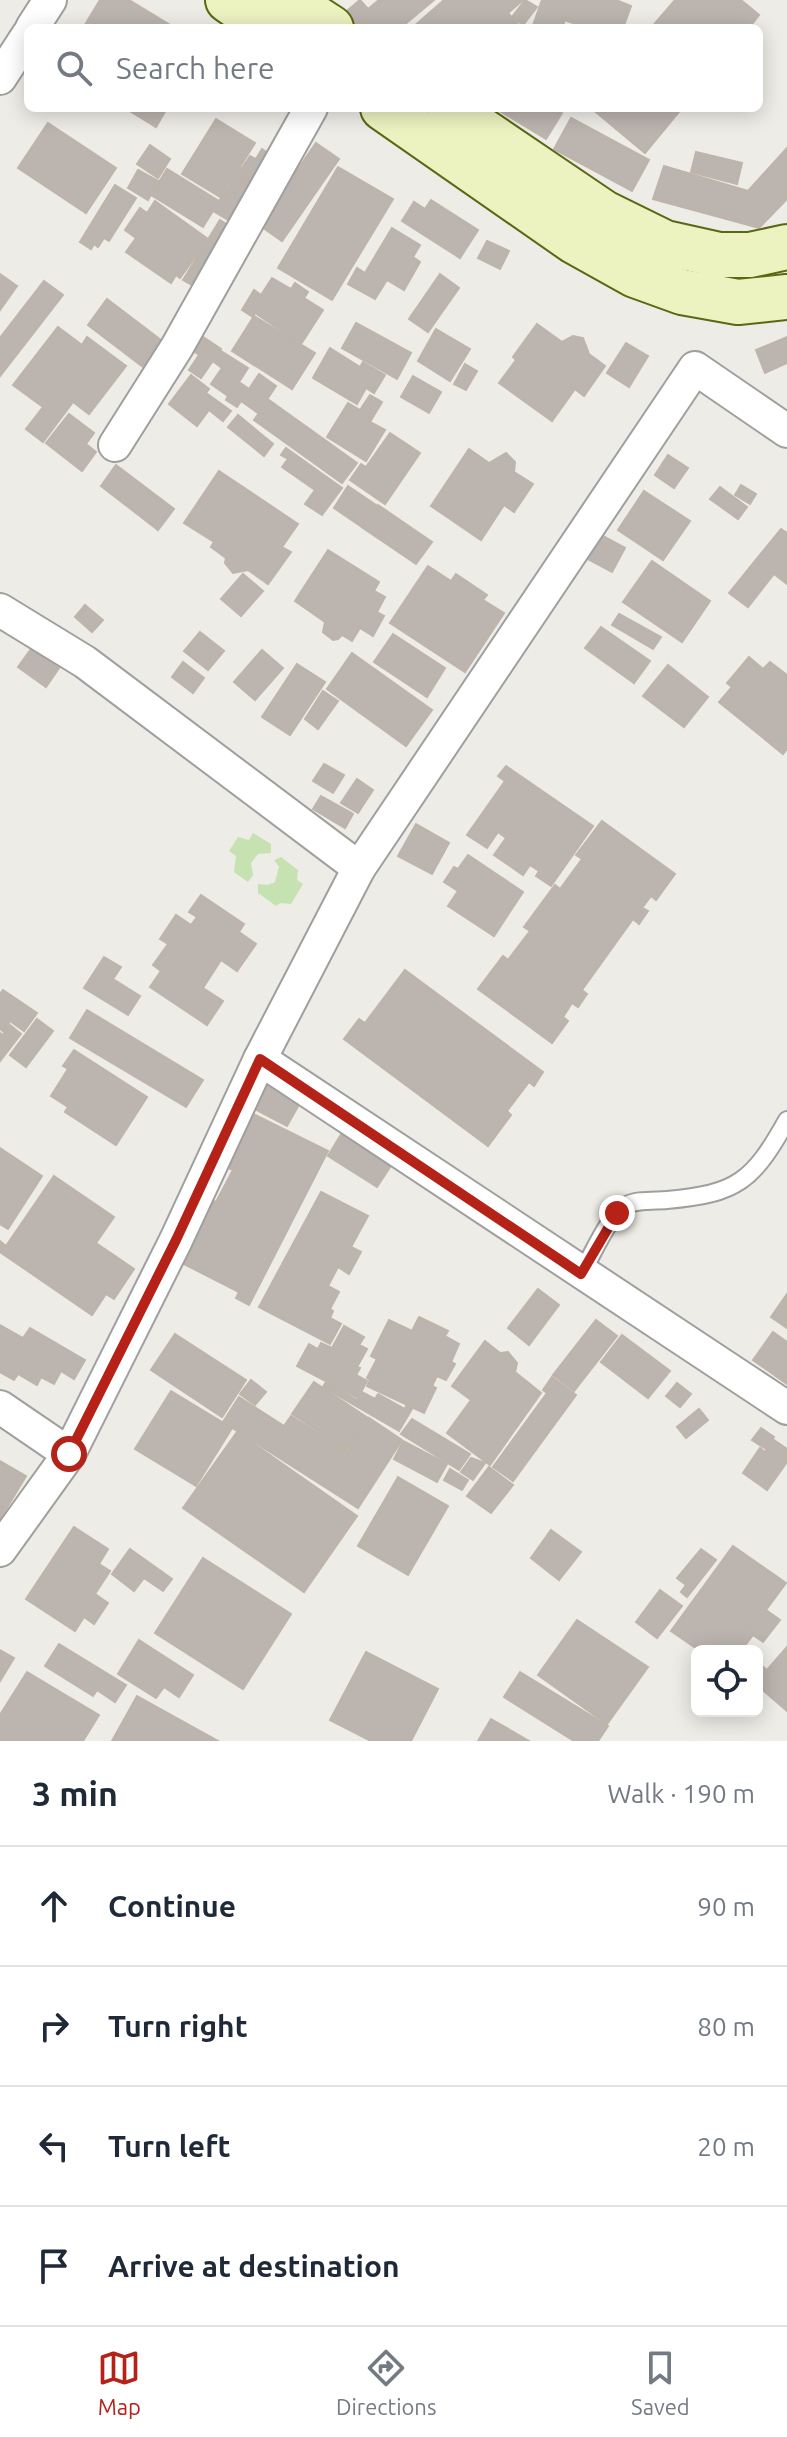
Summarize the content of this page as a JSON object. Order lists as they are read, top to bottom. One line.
{"page":{"search":"Search here","heading":["3 min","Walk · 190 m"],"list":[["Continue","90 m"],["Turn right","80 m"],["Turn left","20 m"],"Arrive at destination"],"nav":["Map","Directions","Saved"]}}
